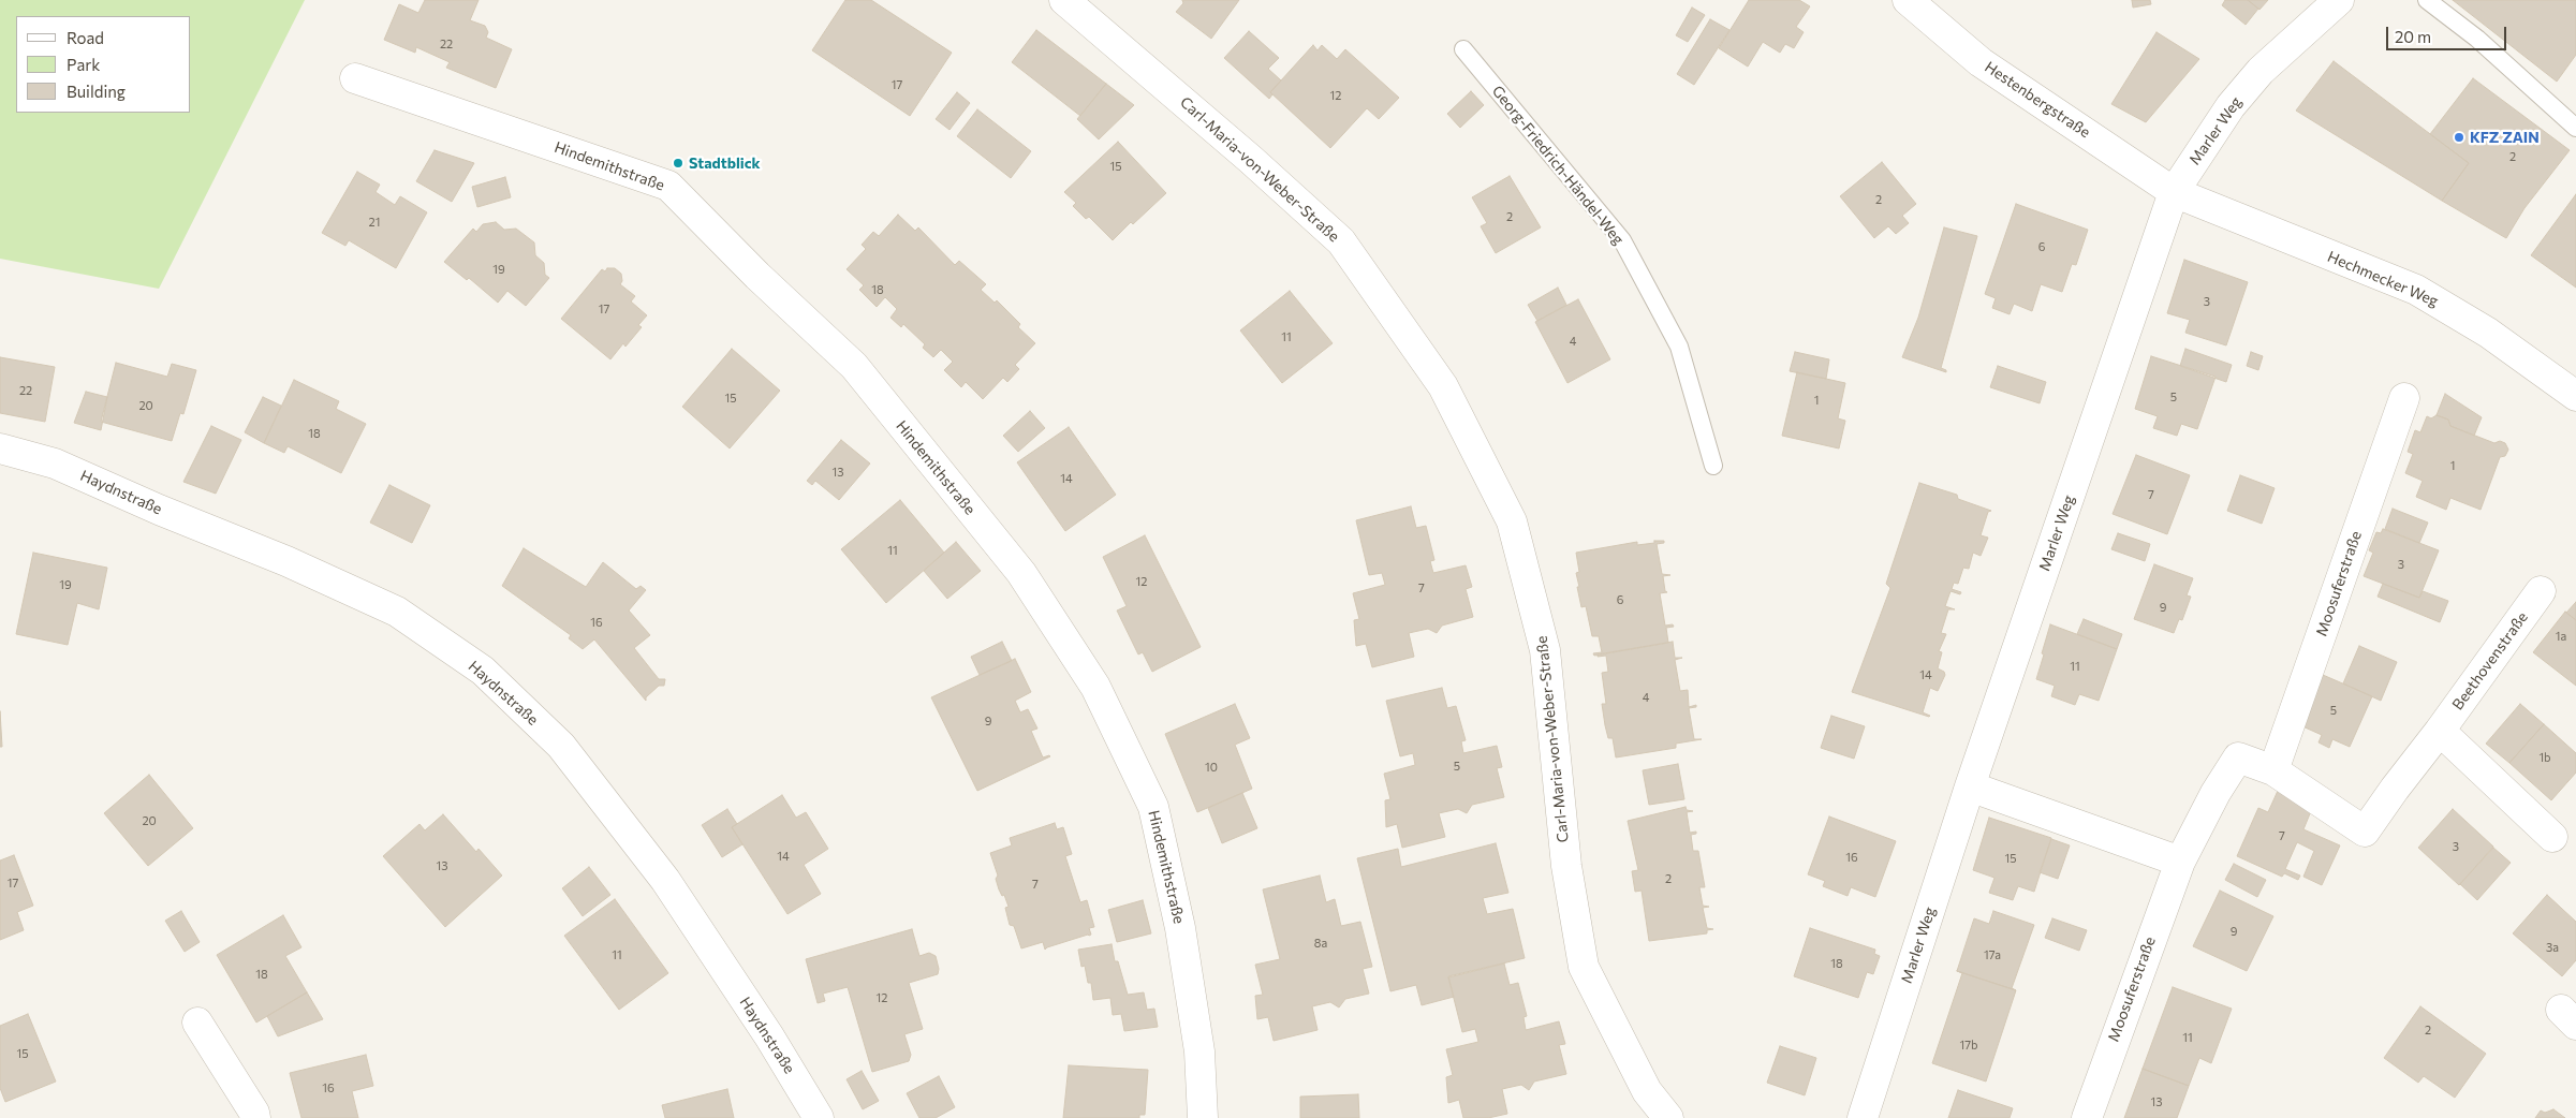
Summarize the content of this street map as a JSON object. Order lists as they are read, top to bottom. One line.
{"streets":{"street":["Hestenbergstraße","Marler Weg","Hindemithstraße","Carl-Maria-von-Weber-Straße","Hechmecker Weg","Haydnstraße","Moosuferstraße","Beethovenstraße"],"lane":["Georg-Friedrich-Händel-Weg"]},"crossings":[["Hestenbergstraße","Marler Weg"],["Hestenbergstraße","Hechmecker Weg"],["Marler Weg","Hechmecker Weg"],["Moosuferstraße","Beethovenstraße"]],"places":["KFZ ZAIN","Stadtblick"],"house_numbers":["22","17","12","2","15","2","2","21","6","19","18","3","17","11","4","22","5","15","1","20","18","1","13","14","7","11","3","12","19","7","6","9","16","1a","11","14","4","5","9","1b","5","10","20","7","3","14","16","15","13","2","17","7","9","8a","3a","11","17a","18","18","12","2","11","17b","15","16","13"],"legend":["Road","Park","Building"],"scale_bar":"20 m"}
